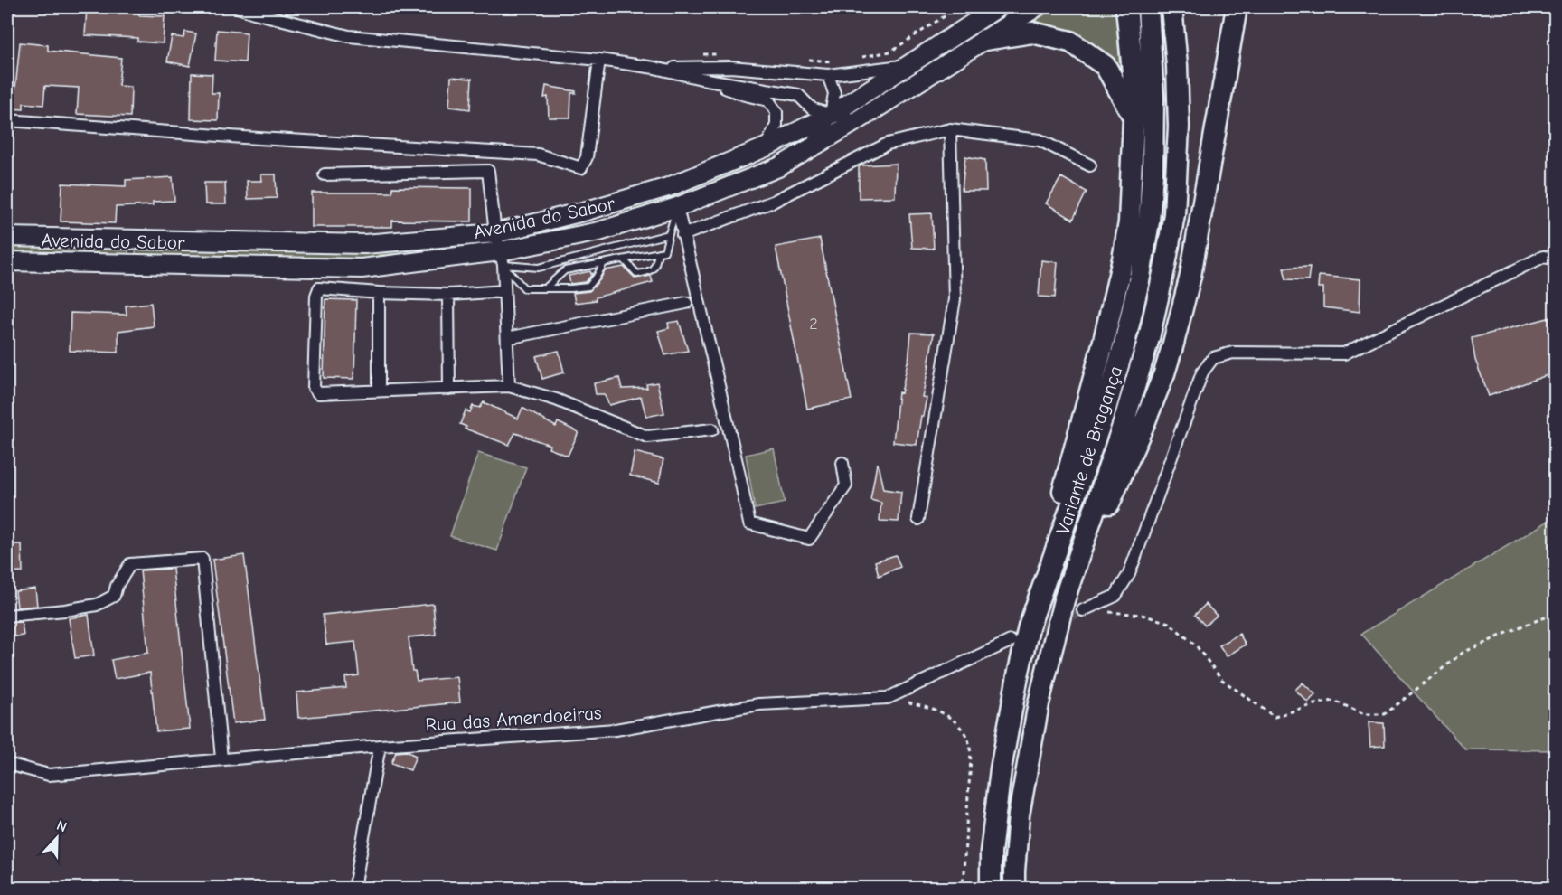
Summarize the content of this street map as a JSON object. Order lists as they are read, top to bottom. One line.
{"streets":{"highway":["Variante de Bragança"],"main road":["Avenida do Sabor"],"street":["Rua das Amendoeiras"]},"house_numbers":["2"],"north":"top"}
